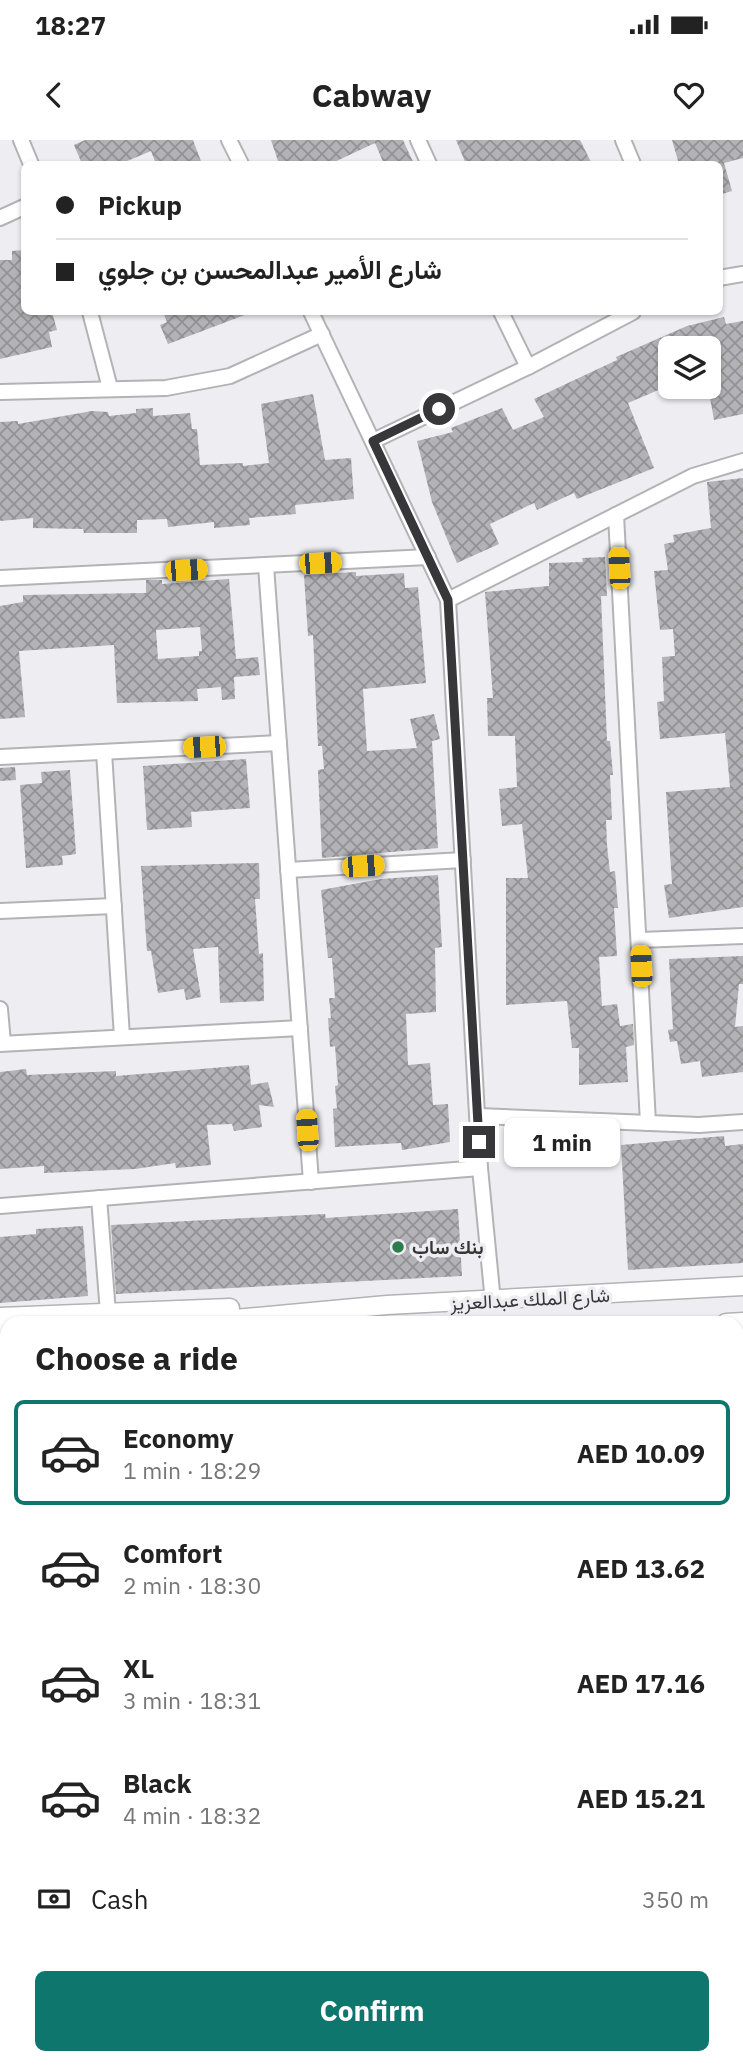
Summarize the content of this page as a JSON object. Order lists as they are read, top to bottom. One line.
{"streets":{"street":["شارع الملك عبدالعزيز"]},"places":["بنك ساب"],"page":{"status":"18:27","header":"Cabway","banner":["Pickup","شارع الأمير عبدالمحسن بن جلوي"],"bubble":"1 min","heading":"Choose a ride","list":[{"name":"Economy","note":"1 min · 18:29","value":"AED 10.09"},{"name":"Comfort","note":"2 min · 18:30","value":"AED 13.62"},{"name":"XL","note":"3 min · 18:31","value":"AED 17.16"},{"name":"Black","note":"4 min · 18:32","value":"AED 15.21"}],"pay":["Cash","350 m"],"buttons":"Confirm"}}
